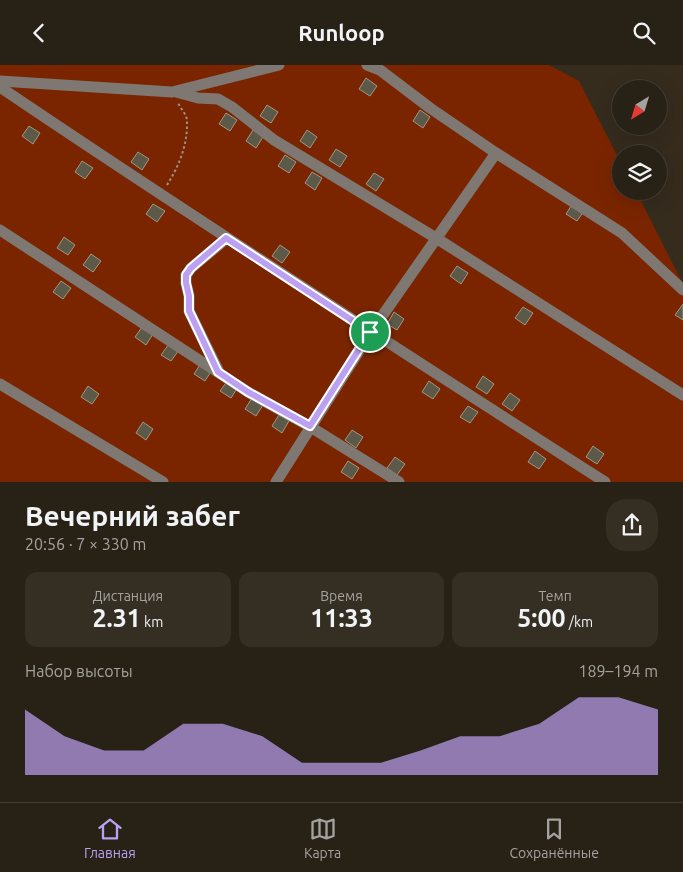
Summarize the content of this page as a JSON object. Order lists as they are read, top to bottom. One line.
{"north":"bottom left","page":{"header":"Runloop","heading":["Вечерний забег","20:56 · 7 × 330 m"],"stats":[["Дистанция","2.31 km"],["Время","11:33"],["Темп","5:00 /km"]],"chart":["Набор высоты","189–194 m"],"tabs":["Главная","Карта","Сохранённые"]}}
